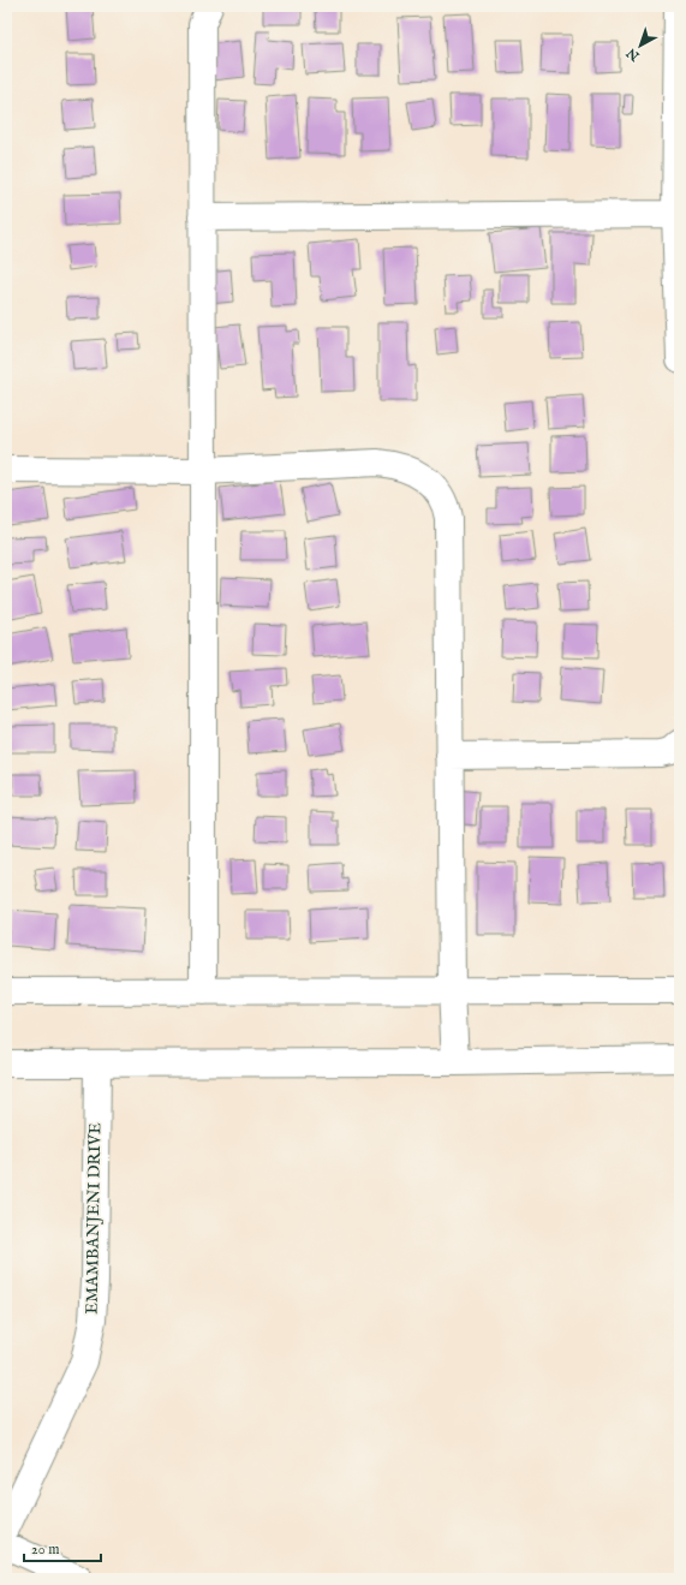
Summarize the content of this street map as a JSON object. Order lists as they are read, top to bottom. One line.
{"streets":{"street":["EMAMBANJENI DRIVE"]},"scale_bar":"20 m","north":"bottom left"}
